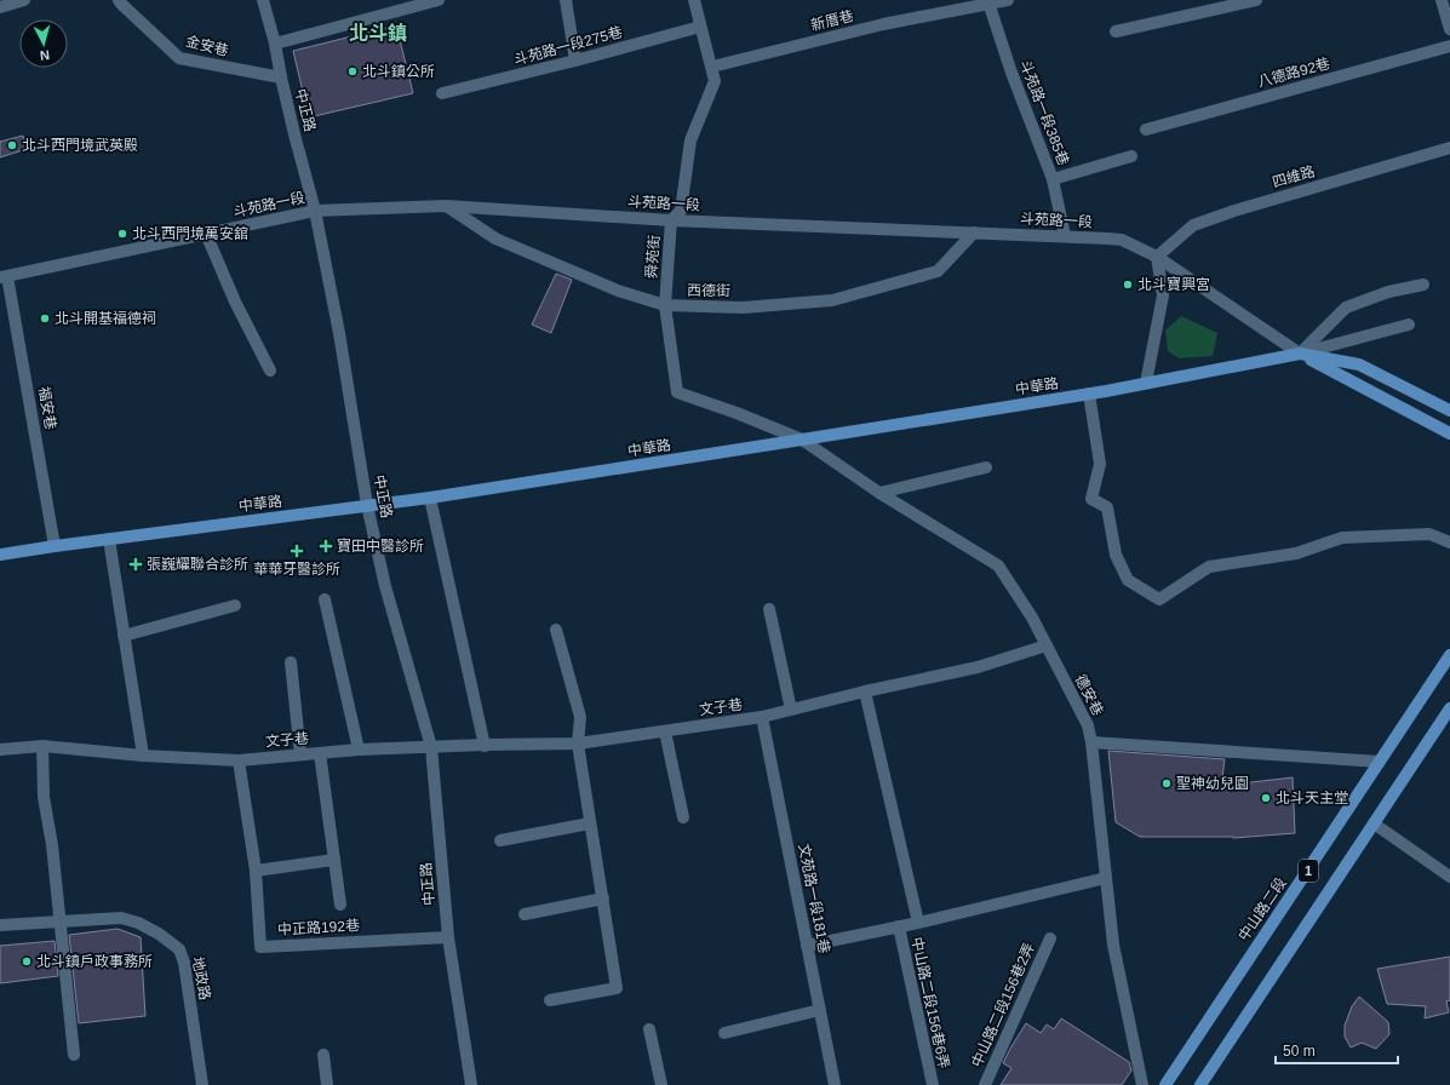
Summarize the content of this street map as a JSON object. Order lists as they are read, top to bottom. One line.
{"streets":{"main road":["斗苑路一段","中華路","1","中山路二段"],"street":["新厝巷","金安巷","斗苑路一段275巷","八德路92巷","中正路","斗苑路一段385巷","四維路","舜苑街","西德街","福安巷","德安巷","文子巷","文苑路一段181巷","中正路192巷","地政路","中山路二段156巷6弄","中山路二段156巷2弄"]},"crossings":[["新厝巷","斗苑路一段385巷"],["新厝巷","舜苑街"],["金安巷","中正路"],["斗苑路一段275巷","舜苑街"],["中正路","斗苑路一段"],["中正路","中華路"],["中正路","文子巷"],["中正路","中正路192巷"],["斗苑路一段385巷","斗苑路一段"],["四維路","斗苑路一段"],["斗苑路一段","舜苑街"],["斗苑路一段","西德街"],["斗苑路一段","中華路"],["斗苑路一段","福安巷"],["舜苑街","西德街"],["舜苑街","中華路"],["舜苑街","德安巷"],["中華路","福安巷"],["中華路","德安巷"],["德安巷","文子巷"],["文子巷","文苑路一段181巷"],["文子巷","中正路192巷"]],"districts":["北斗鎮"],"places":{"other":["北斗鎮公所","北斗西門境武英殿","北斗西門境萬安舘","北斗寶興宮","北斗開基福德祠","聖神幼兒園","北斗天主堂","北斗鎮戶政事務所"],"health":["寶田中醫診所","華華牙醫診所","張巍耀聯合診所"]},"scale_bar":"50 m","north":"bottom"}
